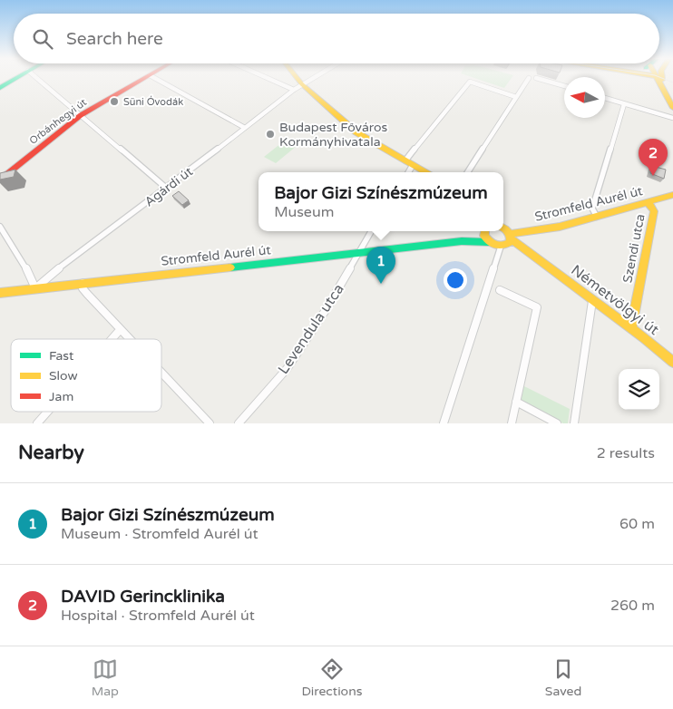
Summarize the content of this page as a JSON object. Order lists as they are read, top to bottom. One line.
{"streets":{"street":["Orbánhegyi út","Agárdi út","Stromfeld Aurél út","Szendi utca","Németvölgyi út","Levendula utca"]},"crossings":[["Agárdi út","Stromfeld Aurél út"],["Stromfeld Aurél út","Szendi utca"],["Stromfeld Aurél út","Németvölgyi út"],["Stromfeld Aurél út","Levendula utca"],["Szendi utca","Németvölgyi út"]],"places":["Süni Óvodák","Budapest Főváros Kormányhivatala"],"legend":["Fast","Slow","Jam"],"north":"left","page":{"search":"Search here","pins":["2","1"],"popup":["Bajor Gizi Színészmúzeum","Museum"],"heading":["Nearby","2 results"],"list":[{"mark":"1","name":"Bajor Gizi Színészmúzeum","note":"Museum · Stromfeld Aurél út","value":"60 m"},{"mark":"2","name":"DAVID Gerincklinika","note":"Hospital · Stromfeld Aurél út","value":"260 m"}],"nav":["Map","Directions","Saved"]}}
